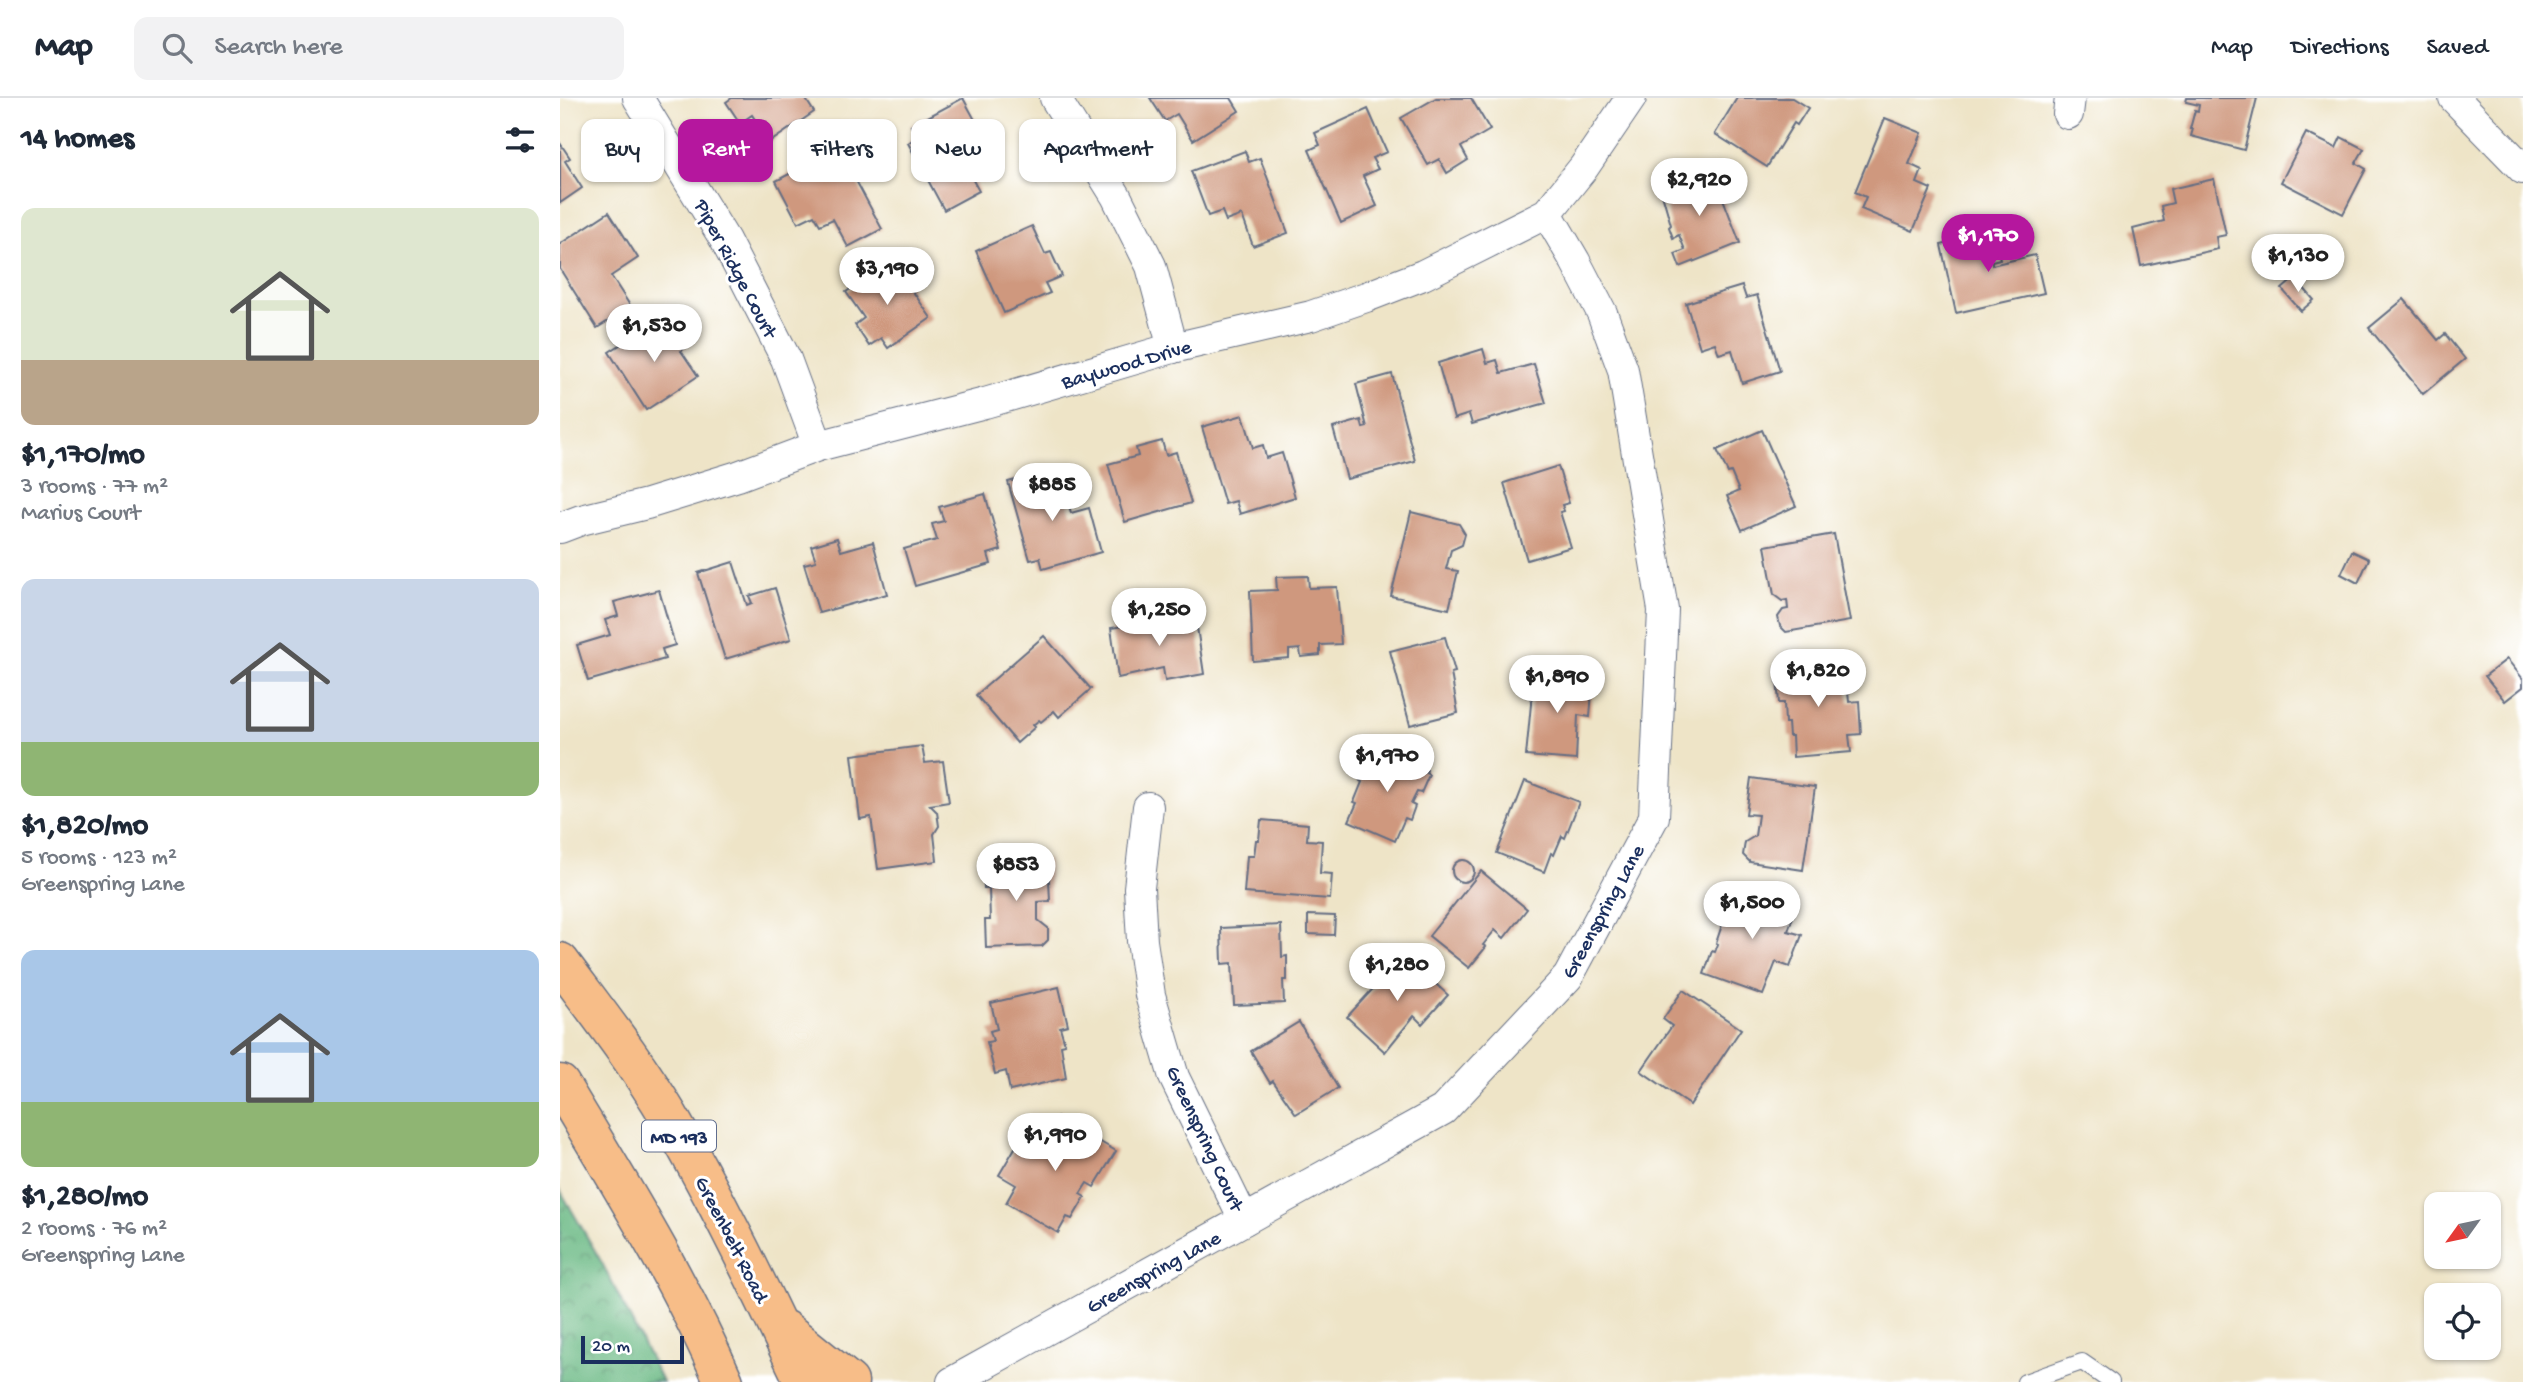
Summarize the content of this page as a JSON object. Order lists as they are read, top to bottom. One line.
{"streets":{"main road":["MD 193","Greenbelt Road"],"street":["Piper Ridge Court","Baywood Drive","Greenspring Lane","Greenspring Court"]},"crossings":[["Piper Ridge Court","Baywood Drive"],["Baywood Drive","Greenspring Lane"],["Greenspring Lane","Greenspring Court"]],"scale_bar":"20 m","north":"bottom left","page":{"header":"Map","search":"Search here","nav":["Map","Directions","Saved"],"heading":"14 homes","chip":["Buy","Rent","Filters","New","Apartment"],"price":["$2,920","$1,170","$1,130","$3,190","$1,530","$885","$1,250","$1,820","$1,890","$1,970","$853","$1,500","$1,280","$1,990"],"list":[{"name":"$1,170/mo","note":"3 rooms · 77 m² · Marius Court"},{"name":"$1,820/mo","note":"5 rooms · 123 m² · Greenspring Lane"},{"name":"$1,280/mo","note":"2 rooms · 76 m² · Greenspring Lane"}],"scale":"20 m"}}
